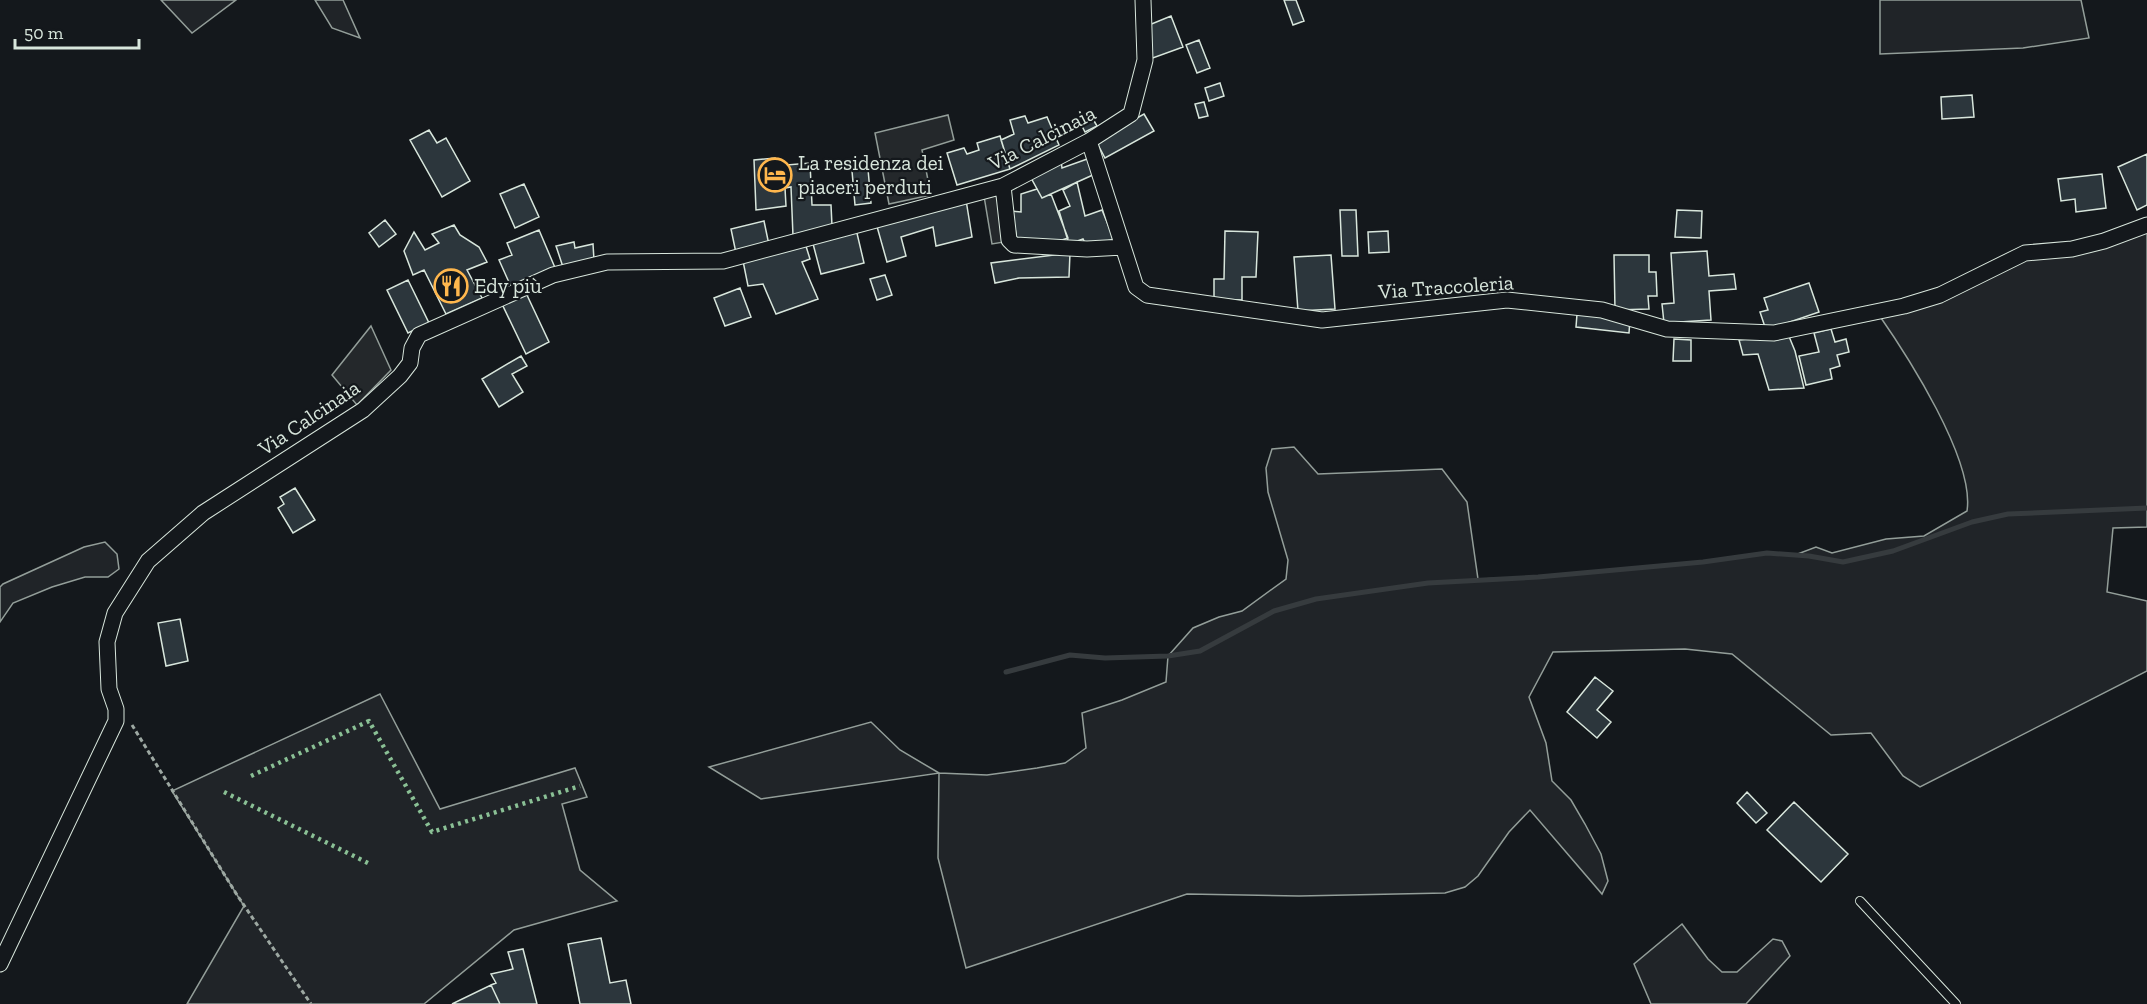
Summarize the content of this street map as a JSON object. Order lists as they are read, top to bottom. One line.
{"streets":{"street":["Via Calcinaia","Via Traccoleria"]},"crossings":[["Via Calcinaia","Via Traccoleria"]],"places":{"hotel":["La residenza dei piaceri perduti"],"restaurant":["Edy più"]},"scale_bar":"50 m"}
